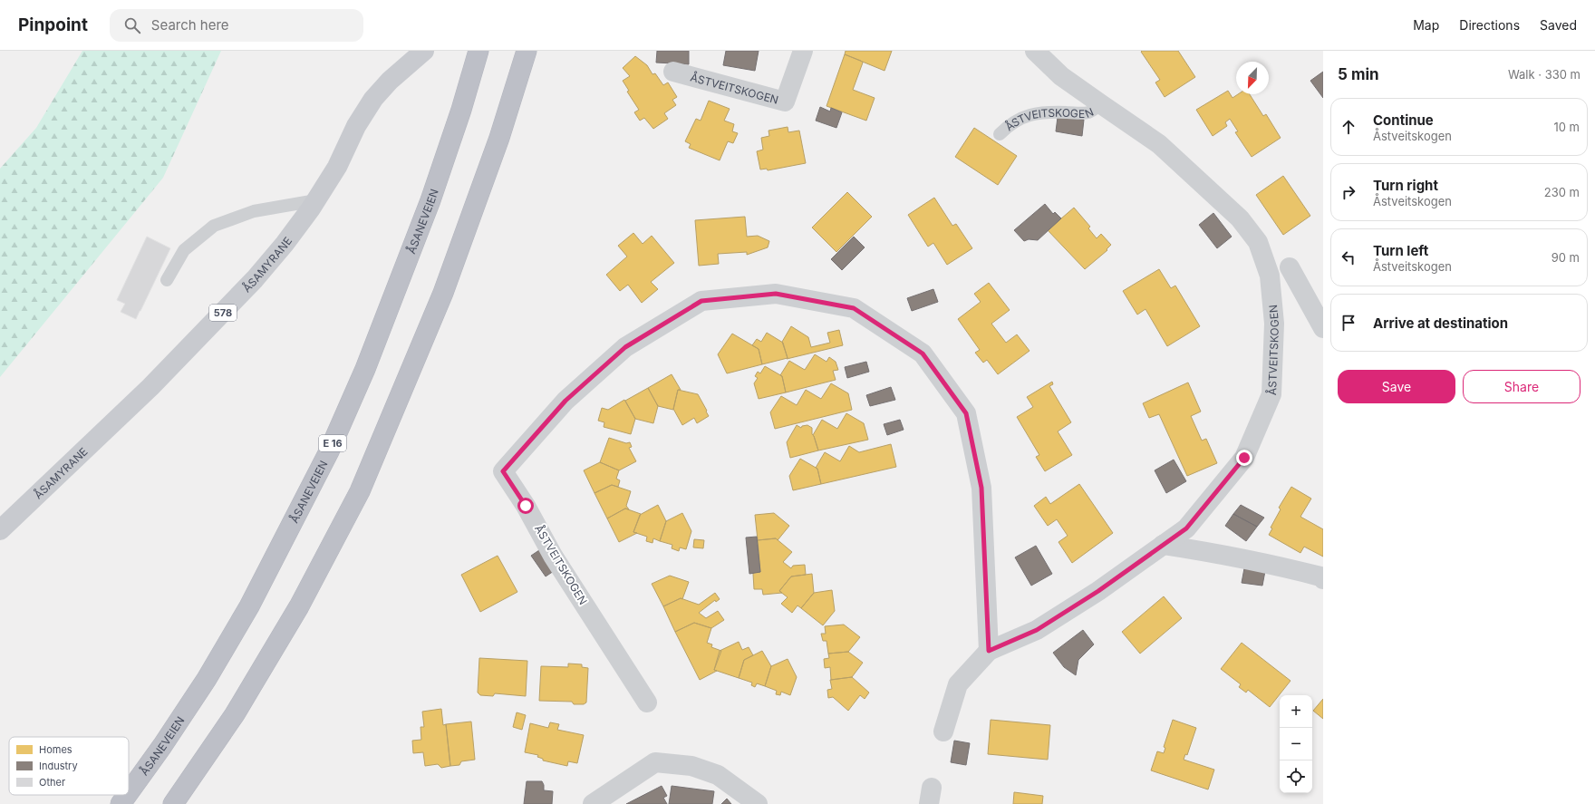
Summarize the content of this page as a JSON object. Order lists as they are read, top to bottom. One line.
{"streets":{"highway":["ÅSANEVEIEN","E 16"],"main road":["ÅSAMYRANE","578"],"street":["ÅSTVEITSKOGEN"]},"legend":["Homes","Industry","Other"],"north":"bottom left","page":{"header":"Pinpoint","search":"Search here","nav":["Map","Directions","Saved"],"heading":["5 min","Walk · 330 m"],"list":[["Continue","Åstveitskogen","10 m"],["Turn right","Åstveitskogen","230 m"],["Turn left","Åstveitskogen","90 m"],"Arrive at destination"],"buttons":["Save","Share"],"map_buttons":["+","−"]}}
